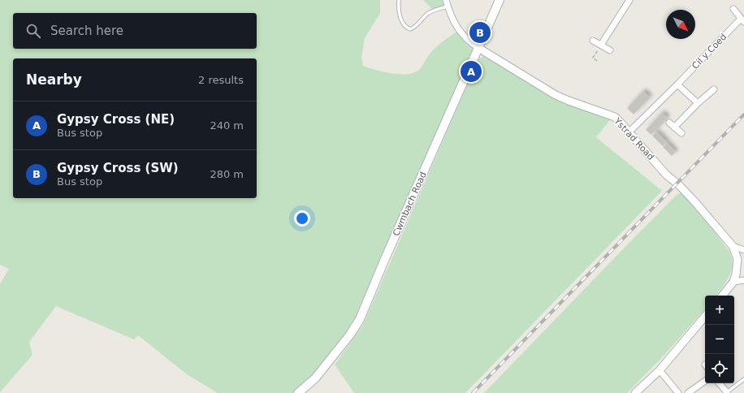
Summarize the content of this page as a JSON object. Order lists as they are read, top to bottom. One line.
{"streets":{"main road":["Cwmbach Road"],"street":["Cil y Coed","Ystrad Road"]},"crossings":[["Cil y Coed","Ystrad Road"],["Ystrad Road","Cwmbach Road"]],"north":"bottom right","page":{"search":"Search here","pins":["B","A"],"heading":["Nearby","2 results"],"list":[{"mark":"A","name":"Gypsy Cross (NE)","note":"Bus stop","value":"240 m"},{"mark":"B","name":"Gypsy Cross (SW)","note":"Bus stop","value":"280 m"}],"map_buttons":["+","−"]}}
